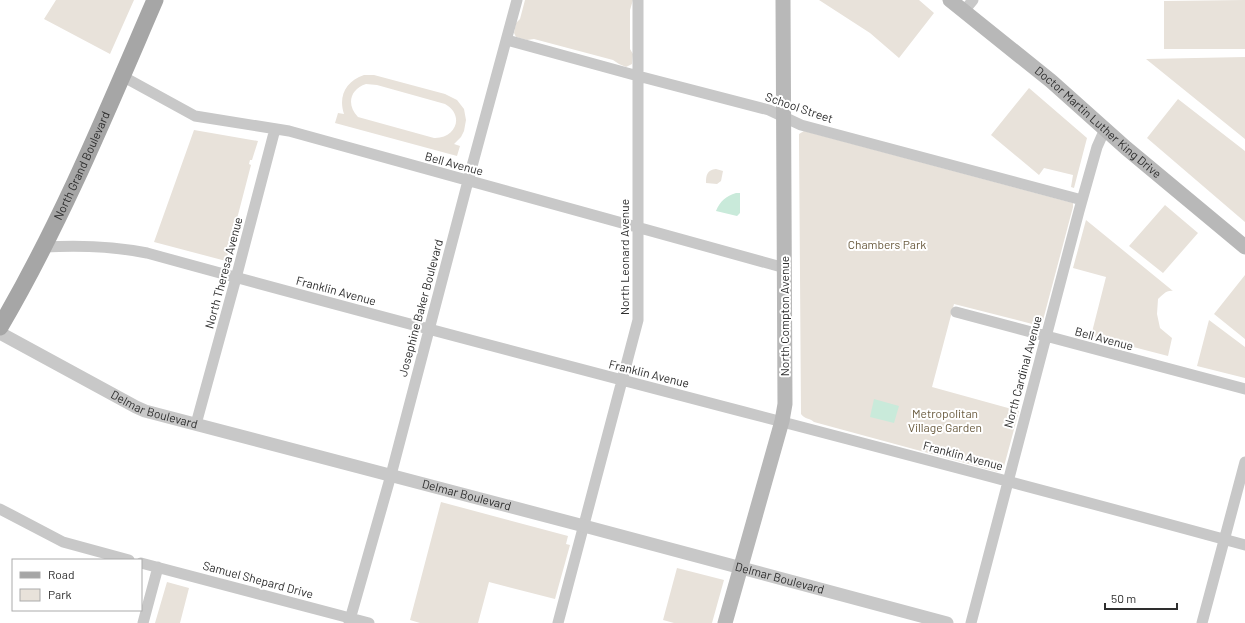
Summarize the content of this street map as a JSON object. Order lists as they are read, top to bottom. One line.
{"streets":{"main road":["Doctor Martin Luther King Drive","North Grand Boulevard","North Compton Avenue"],"street":["School Street","Bell Avenue","North Leonard Avenue","North Theresa Avenue","Franklin Avenue","Josephine Baker Boulevard","North Cardinal Avenue","Delmar Boulevard","Samuel Shepard Drive"]},"crossings":[["School Street","North Leonard Avenue"],["School Street","Josephine Baker Boulevard"],["School Street","North Compton Avenue"],["School Street","North Cardinal Avenue"],["Doctor Martin Luther King Drive","North Cardinal Avenue"],["Bell Avenue","North Grand Boulevard"],["Bell Avenue","North Leonard Avenue"],["Bell Avenue","North Theresa Avenue"],["Bell Avenue","Josephine Baker Boulevard"],["Bell Avenue","North Compton Avenue"],["Bell Avenue","North Cardinal Avenue"],["North Grand Boulevard","Franklin Avenue"],["North Leonard Avenue","Franklin Avenue"],["North Leonard Avenue","Delmar Boulevard"],["North Theresa Avenue","Franklin Avenue"],["North Theresa Avenue","Delmar Boulevard"],["Franklin Avenue","Josephine Baker Boulevard"],["Franklin Avenue","North Compton Avenue"],["Franklin Avenue","North Cardinal Avenue"],["Josephine Baker Boulevard","Delmar Boulevard"],["Josephine Baker Boulevard","Samuel Shepard Drive"],["North Compton Avenue","Delmar Boulevard"]],"parks":["Chambers Park","Metropolitan Village Garden"],"legend":["Road","Park"],"scale_bar":"50 m"}
